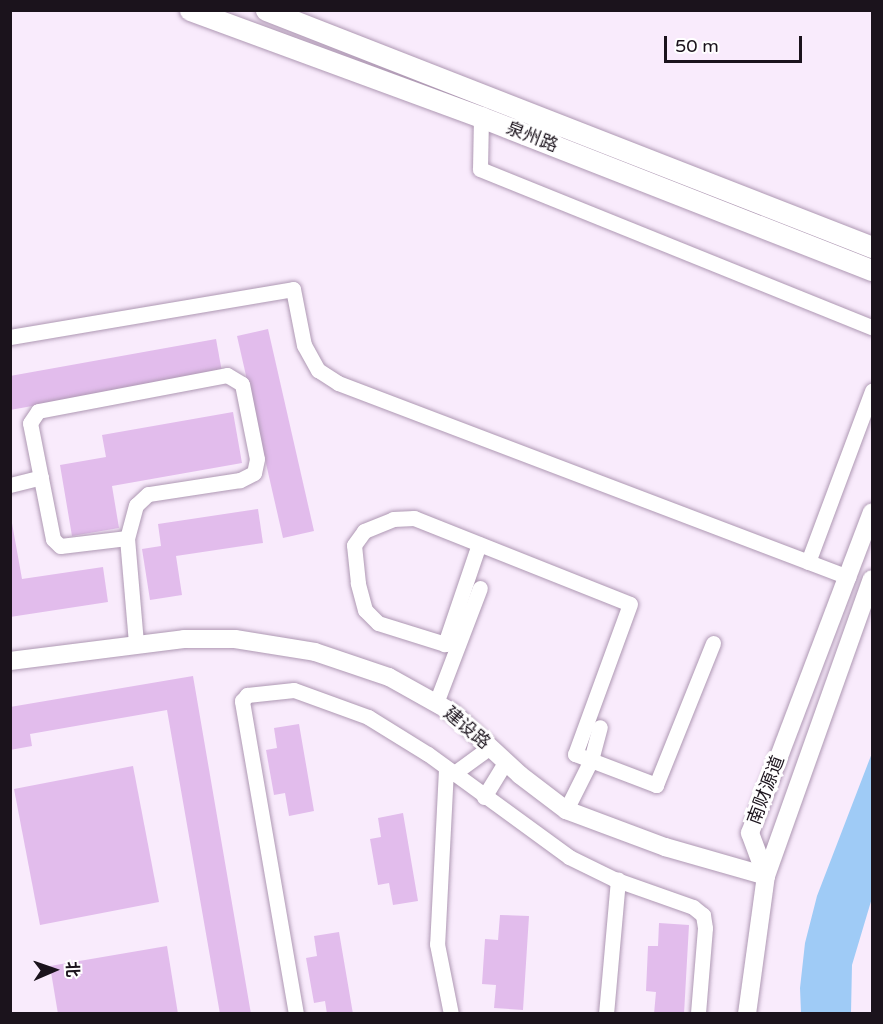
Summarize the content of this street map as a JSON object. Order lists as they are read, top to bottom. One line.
{"streets":{"main road":["泉州路"],"street":["建设路","南财源道"]},"crossings":[["建设路","南财源道"]],"scale_bar":"50 m","north":"right"}
